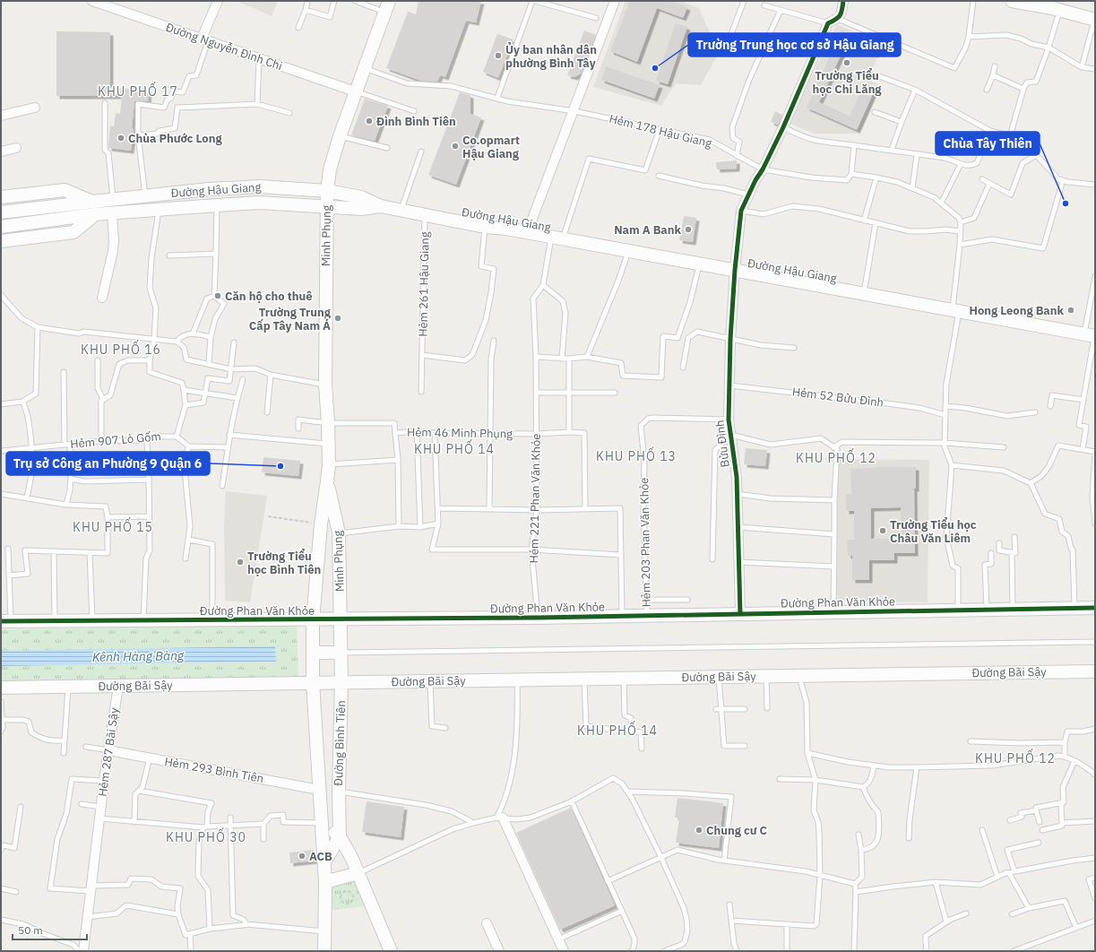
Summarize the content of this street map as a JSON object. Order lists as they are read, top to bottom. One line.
{"streets":{"main road":["Đường Hậu Giang","Minh Phụng","Đường Phan Văn Khỏe","Đường Bãi Sậy","Đường Bình Tiên"],"street":["Đường Nguyễn Đình Chi","Bửu Đình","Hẻm 287 Bãi Sậy","Hẻm 293 Bình Tiên"],"lane":["Hẻm 178 Hậu Giang","Hẻm 261 Hậu Giang","Hẻm 52 Bửu Đình","Hẻm 46 Minh Phụng","Hẻm 907 Lò Gốm","Hẻm 221 Phan Văn Khỏe","Hẻm 203 Phan Văn Khỏe"]},"crossings":[["Đường Nguyễn Đình Chi","Minh Phụng"],["Hẻm 178 Hậu Giang","Minh Phụng"],["Hẻm 178 Hậu Giang","Bửu Đình"],["Đường Hậu Giang","Minh Phụng"],["Đường Hậu Giang","Hẻm 261 Hậu Giang"],["Đường Hậu Giang","Bửu Đình"],["Minh Phụng","Hẻm 46 Minh Phụng"],["Minh Phụng","Đường Phan Văn Khỏe"],["Minh Phụng","Đường Bình Tiên"],["Hẻm 52 Bửu Đình","Bửu Đình"],["Hẻm 46 Minh Phụng","Hẻm 221 Phan Văn Khỏe"],["Bửu Đình","Hẻm 203 Phan Văn Khỏe"],["Bửu Đình","Đường Phan Văn Khỏe"],["Hẻm 221 Phan Văn Khỏe","Đường Phan Văn Khỏe"],["Hẻm 203 Phan Văn Khỏe","Đường Phan Văn Khỏe"],["Đường Phan Văn Khỏe","Đường Bình Tiên"],["Đường Bãi Sậy","Đường Bình Tiên"],["Đường Bãi Sậy","Hẻm 287 Bãi Sậy"],["Đường Bình Tiên","Hẻm 293 Bình Tiên"],["Hẻm 287 Bãi Sậy","Hẻm 293 Bình Tiên"]],"districts":["KHU PHỐ 17","KHU PHỐ 16","KHU PHỐ 14","KHU PHỐ 13","KHU PHỐ 12","KHU PHỐ 15","KHU PHỐ 14","KHU PHỐ 12","KHU PHỐ 30"],"water":["Kênh Hàng Bàng"],"places":["Ủy ban nhân dân phường Bình Tây","Trường Tiểu học Chi Lăng","Trường Trung học cơ sở Hậu Giang","Đình Bình Tiên","Chùa Phước Long","Co.opmart Hậu Giang","Chùa Tây Thiên","Nam A Bank","Căn hộ cho thuê","Hong Leong Bank","Trường Trung Cấp Tây Nam Á","Trụ sở Công an Phường 9 Quận 6","Trường Tiểu học Châu Văn Liêm","Trường Tiểu học Bình Tiên","Chung cư C","ACB"],"scale_bar":"50 m"}
